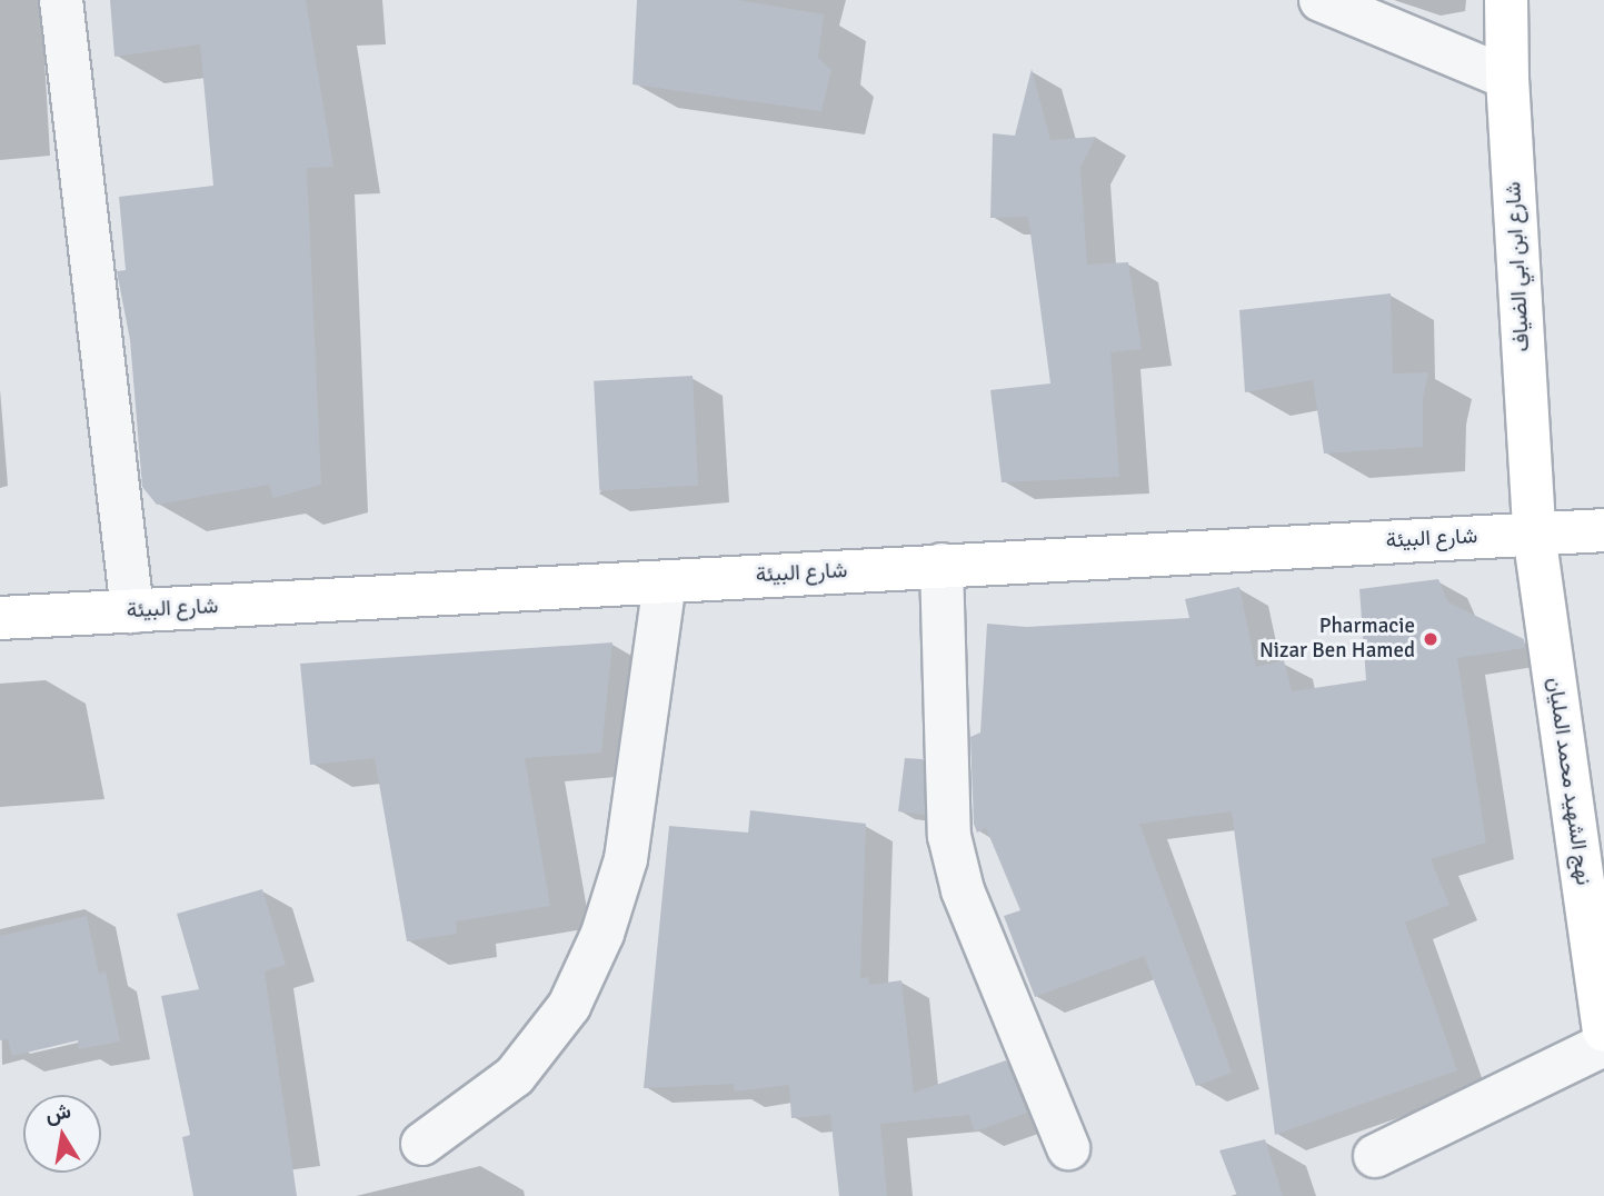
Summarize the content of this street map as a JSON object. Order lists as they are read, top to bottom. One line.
{"streets":{"street":["شارع ابن ابي الضياف","شارع البيئة","نهج الشهيد محمد المليان"]},"crossings":[["شارع ابن ابي الضياف","شارع البيئة"],["شارع ابن ابي الضياف","نهج الشهيد محمد المليان"],["شارع البيئة","نهج الشهيد محمد المليان"]],"places":["Pharmacie Nizar Ben Hamed"],"north":"top"}
